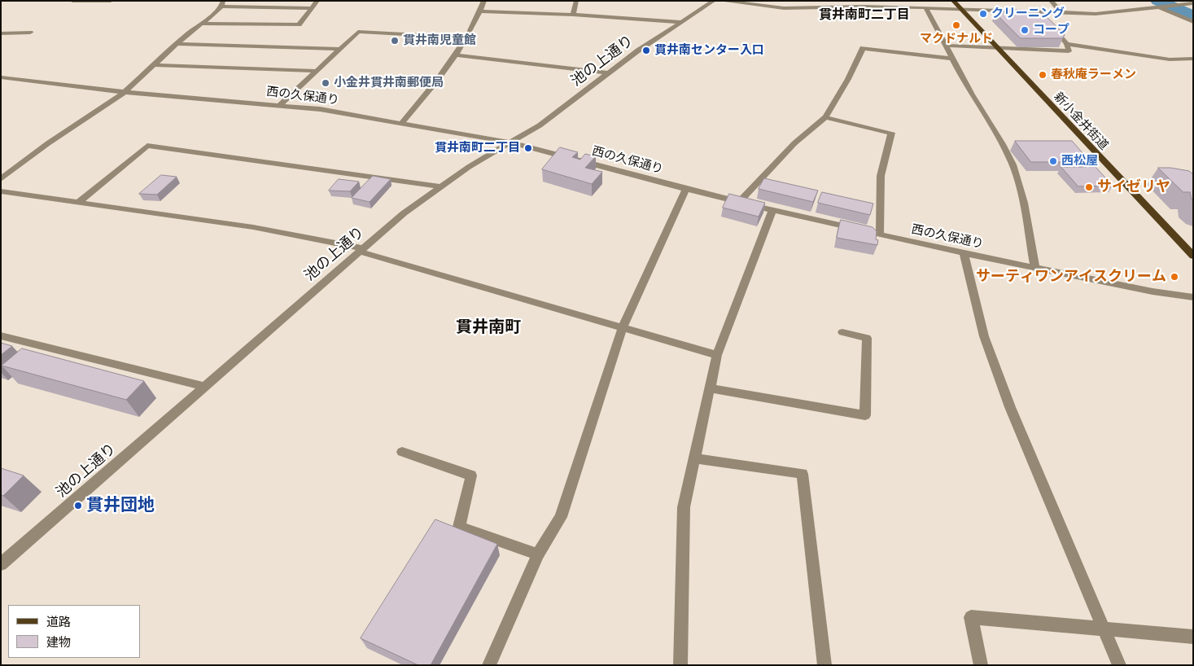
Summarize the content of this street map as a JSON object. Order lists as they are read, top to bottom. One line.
{"streets":{"main road":["新小金井街道"],"street":["池の上通り","西の久保通り"]},"crossings":[["池の上通り","西の久保通り"]],"districts":["貫井南町二丁目","貫井南町"],"places":["クリーニング","マクドナルド","コープ","貫井南児童館","貫井南センター入口","春秋庵ラーメン","小金井貫井南郵便局","貫井南町二丁目","西松屋","サイゼリヤ","サーティワンアイスクリーム","貫井団地"],"legend":["道路","建物"]}
